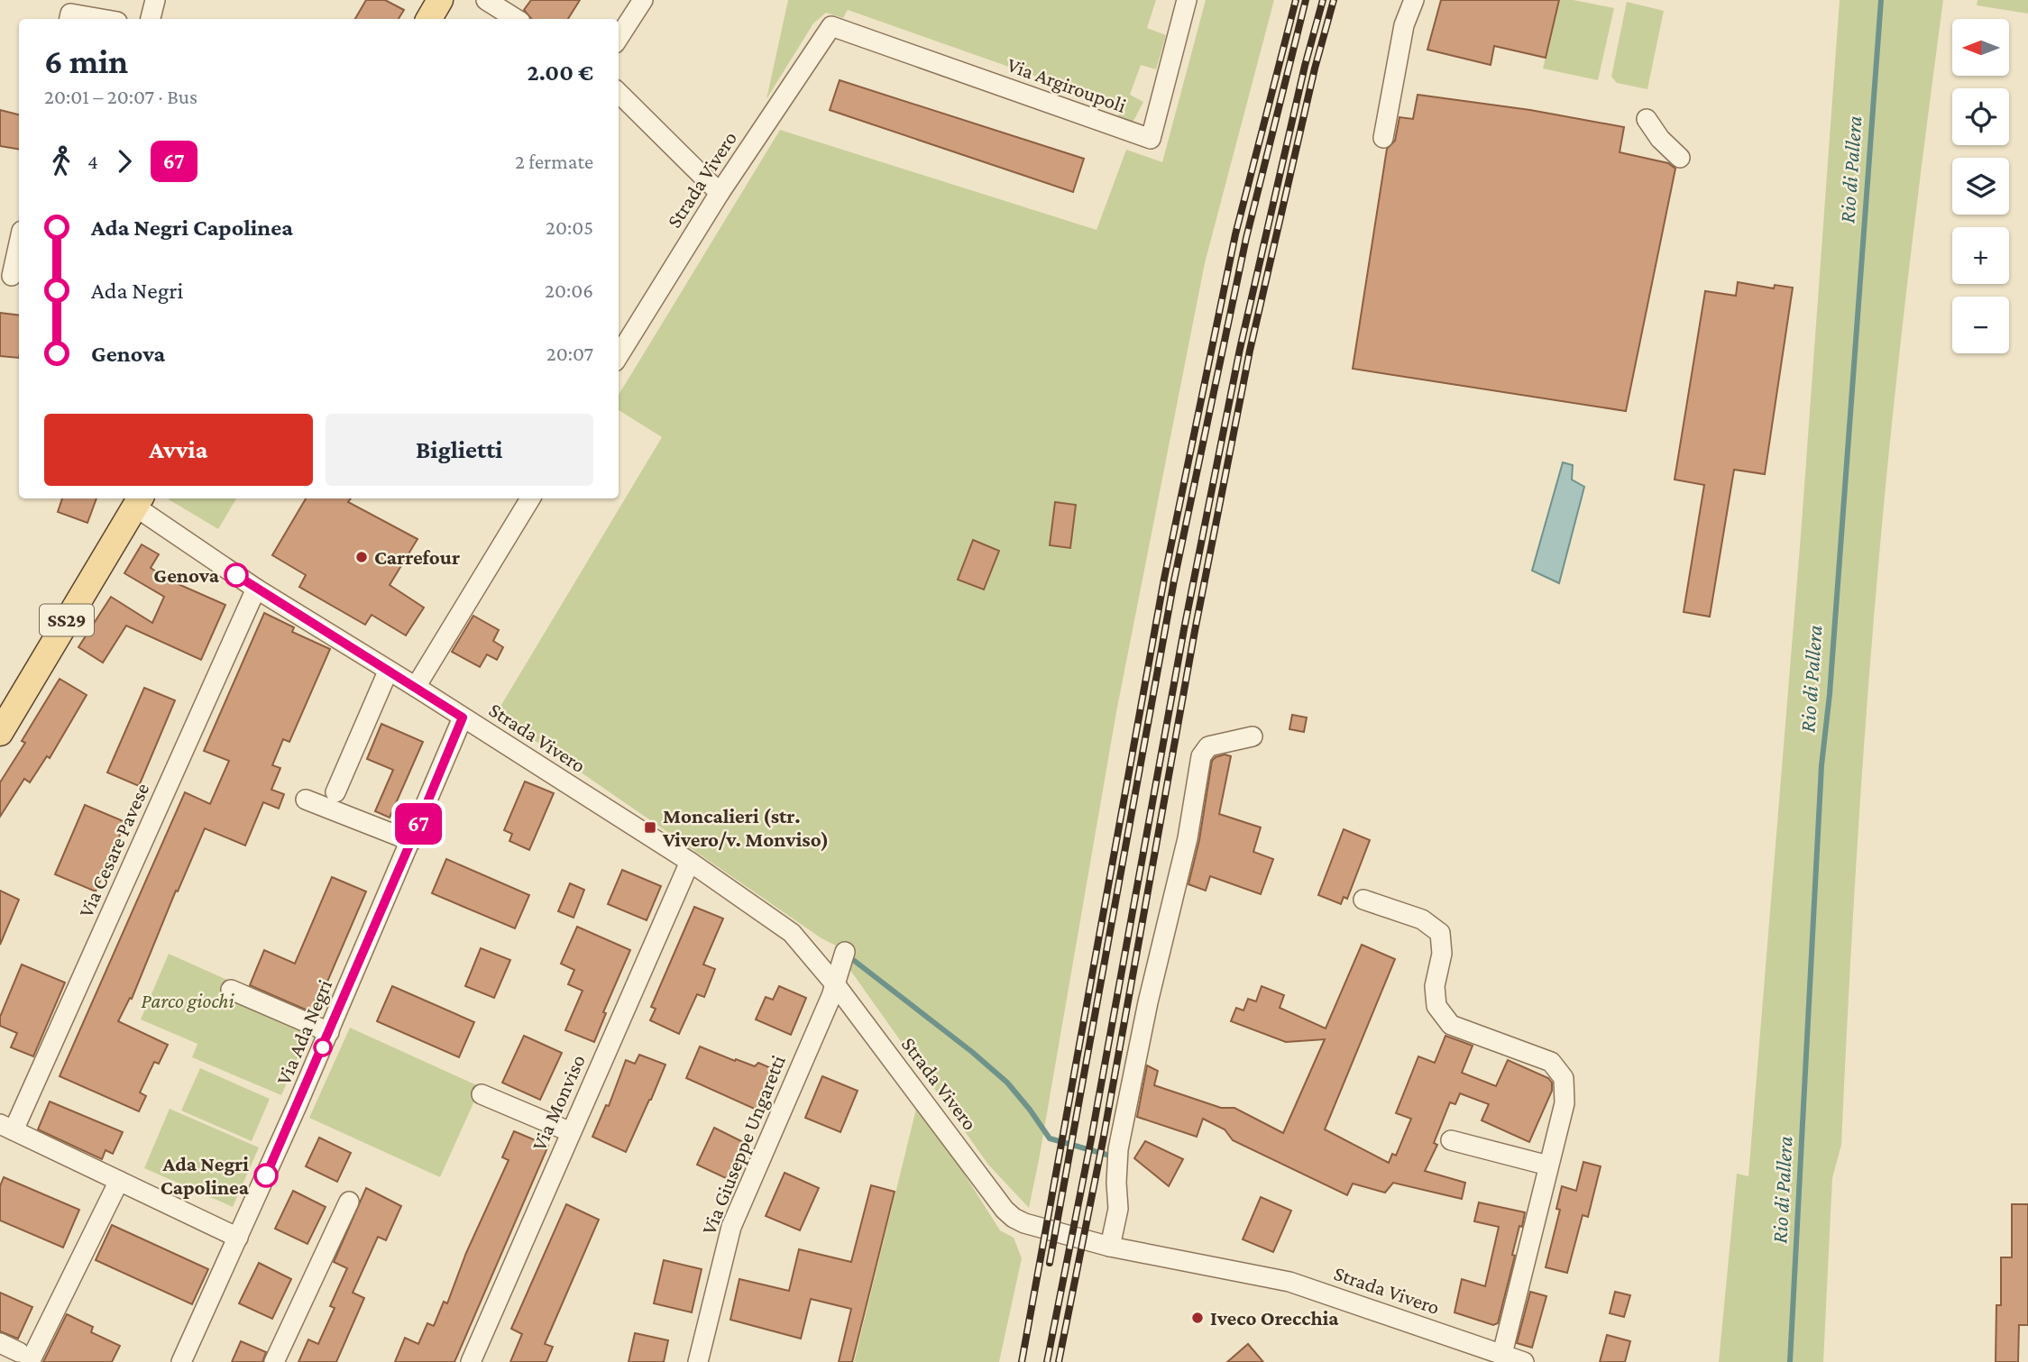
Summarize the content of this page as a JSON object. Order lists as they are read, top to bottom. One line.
{"streets":{"main road":["SS29"],"street":["Via Argiroupoli","Strada Vivero","Via Cesare Pavese","Via Ada Negri","Via Monviso","Via Giuseppe Ungaretti"]},"crossings":[["Via Argiroupoli","Strada Vivero"],["Strada Vivero","SS29"],["Strada Vivero","Via Cesare Pavese"],["Strada Vivero","Via Ada Negri"],["Strada Vivero","Via Monviso"],["Strada Vivero","Via Giuseppe Ungaretti"]],"water":["Rio di Pallera"],"parks":["Parco giochi"],"places":{"other":["Carrefour","Genova","Ada Negri Capolinea","Iveco Orecchia"],"transit":["Moncalieri (str. Vivero/v. Monviso)"]},"lines":["bus line 67"],"north":"left","page":{"on_map":"67","map_buttons":["+","−"],"heading":["6 min","20:01 – 20:07 · Bus","2.00 €"],"legs":["4","67","2 fermate"],"list":[{"name":"Ada Negri Capolinea","value":"20:05"},{"name":"Ada Negri","value":"20:06"},{"name":"Genova","value":"20:07"}],"buttons":["Avvia","Biglietti"]}}
